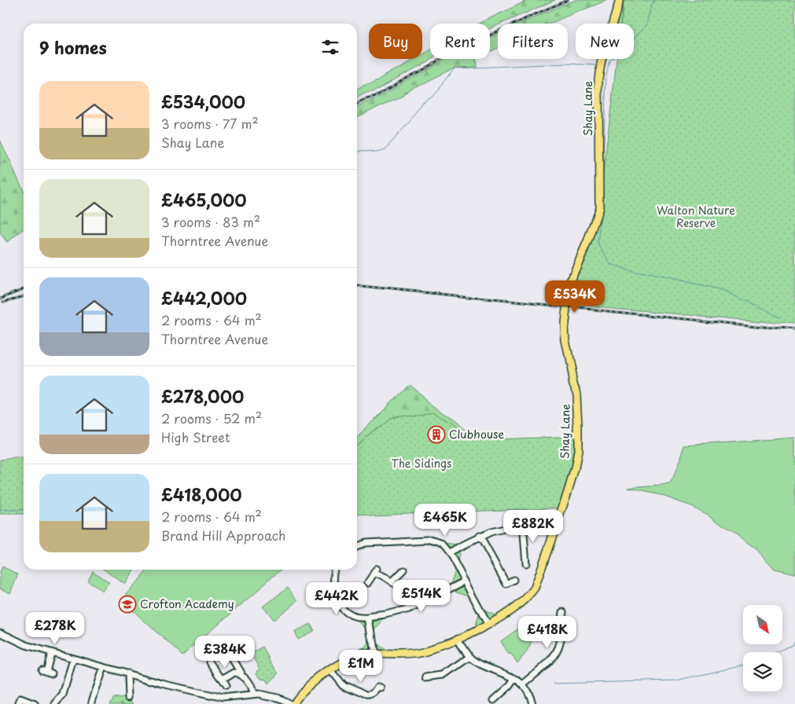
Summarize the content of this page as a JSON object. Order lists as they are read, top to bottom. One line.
{"streets":{"main road":["Shay Lane"]},"parks":["Walton Nature Reserve","The Sidings"],"places":{"building":["Clubhouse"],"school or university":["Crofton Academy"]},"north":"bottom right","page":{"chip":["Buy","Rent","Filters","New"],"heading":"9 homes","list":[{"name":"£534,000","note":"3 rooms · 77 m² · Shay Lane"},{"name":"£465,000","note":"3 rooms · 83 m² · Thorntree Avenue"},{"name":"£442,000","note":"2 rooms · 64 m² · Thorntree Avenue"},{"name":"£278,000","note":"2 rooms · 52 m² · High Street"},{"name":"£418,000","note":"2 rooms · 64 m² · Brand Hill Approach"}],"price":["£534K","£465K","£882K","£514K","£442K","£278K","£418K","£384K","£1M"]}}
